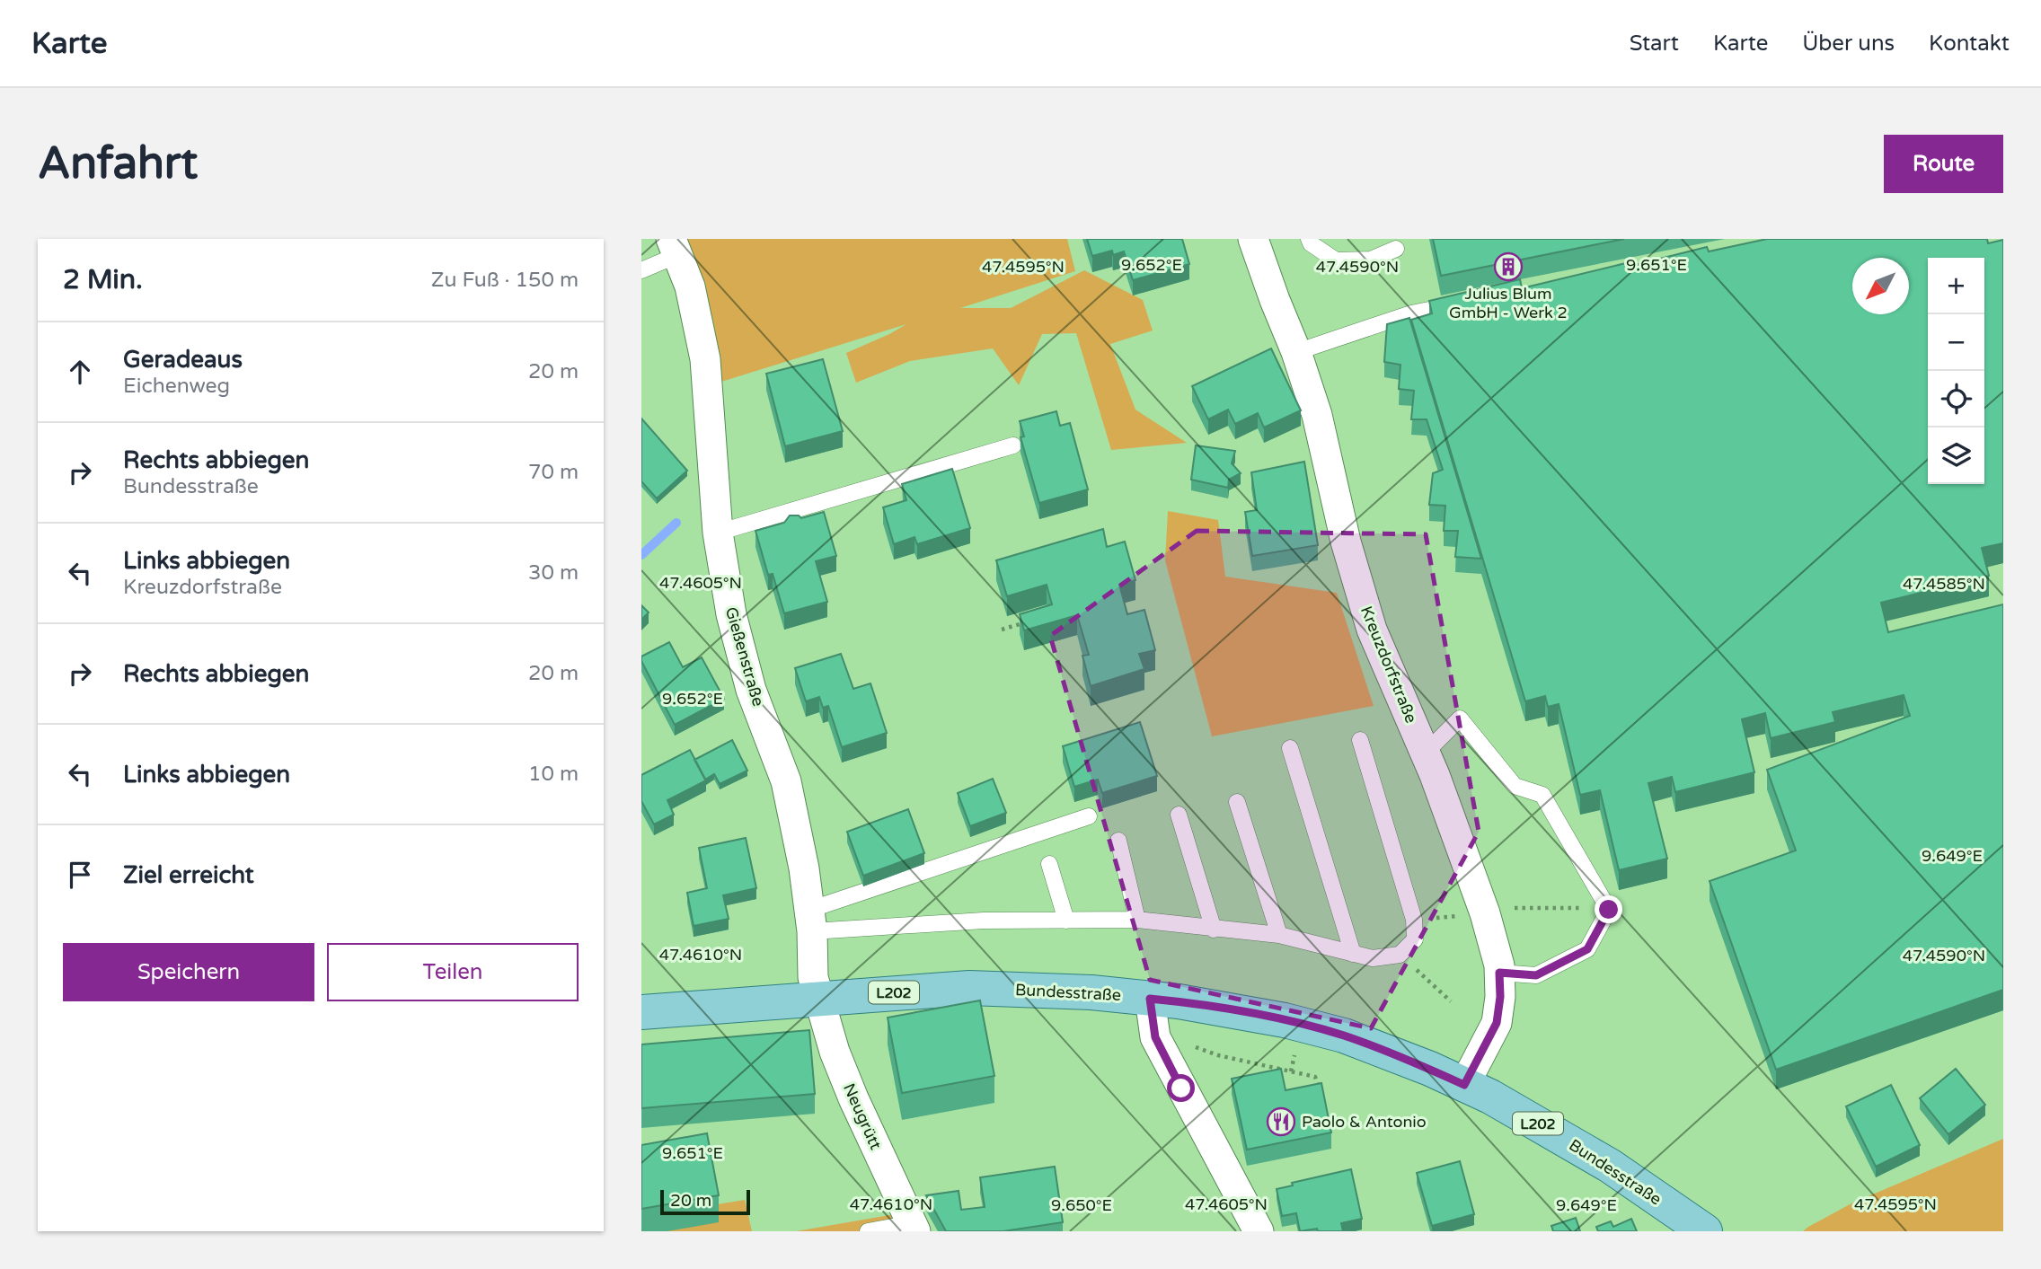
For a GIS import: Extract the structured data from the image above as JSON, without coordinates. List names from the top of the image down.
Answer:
{
  "streets": {
    "main road": ["L202", "Bundesstraße"],
    "street": ["Gießenstraße", "Kreuzdorfstraße", "Neugrütt"]
  },
  "crossings": [
    ["Gießenstraße", "Bundesstraße"],
    ["Gießenstraße", "Neugrütt"],
    ["Kreuzdorfstraße", "Bundesstraße"],
    ["Bundesstraße", "Neugrütt"]
  ],
  "places": {
    "building": ["Julius Blum GmbH - Werk 2"],
    "restaurant": ["Paolo & Antonio"]
  },
  "scale_bar": "20 m",
  "north": "bottom left",
  "page": {
    "header": "Karte",
    "nav": [
      "Start",
      "Karte",
      "Über uns",
      "Kontakt"
    ],
    "buttons": [
      "Route",
      ["Speichern", "Teilen"]
    ],
    "title": "Anfahrt",
    "heading": ["2 Min.", "Zu Fuß · 150 m"],
    "map_buttons": ["+", "−"],
    "list": [
      ["Geradeaus", "Eichenweg", "20 m"],
      ["Rechts abbiegen", "Bundesstraße", "70 m"],
      ["Links abbiegen", "Kreuzdorfstraße", "30 m"],
      ["Rechts abbiegen", "20 m"],
      ["Links abbiegen", "10 m"],
      "Ziel erreicht"
    ],
    "scale": "20 m"
  },
  "coordinates": [
    "9.652°E",
    "9.651°E",
    "47.4590°N",
    "47.4595°N",
    "47.4605°N",
    "47.4585°N",
    "9.649°E",
    "47.4610°N",
    "9.650°E"
  ]
}
